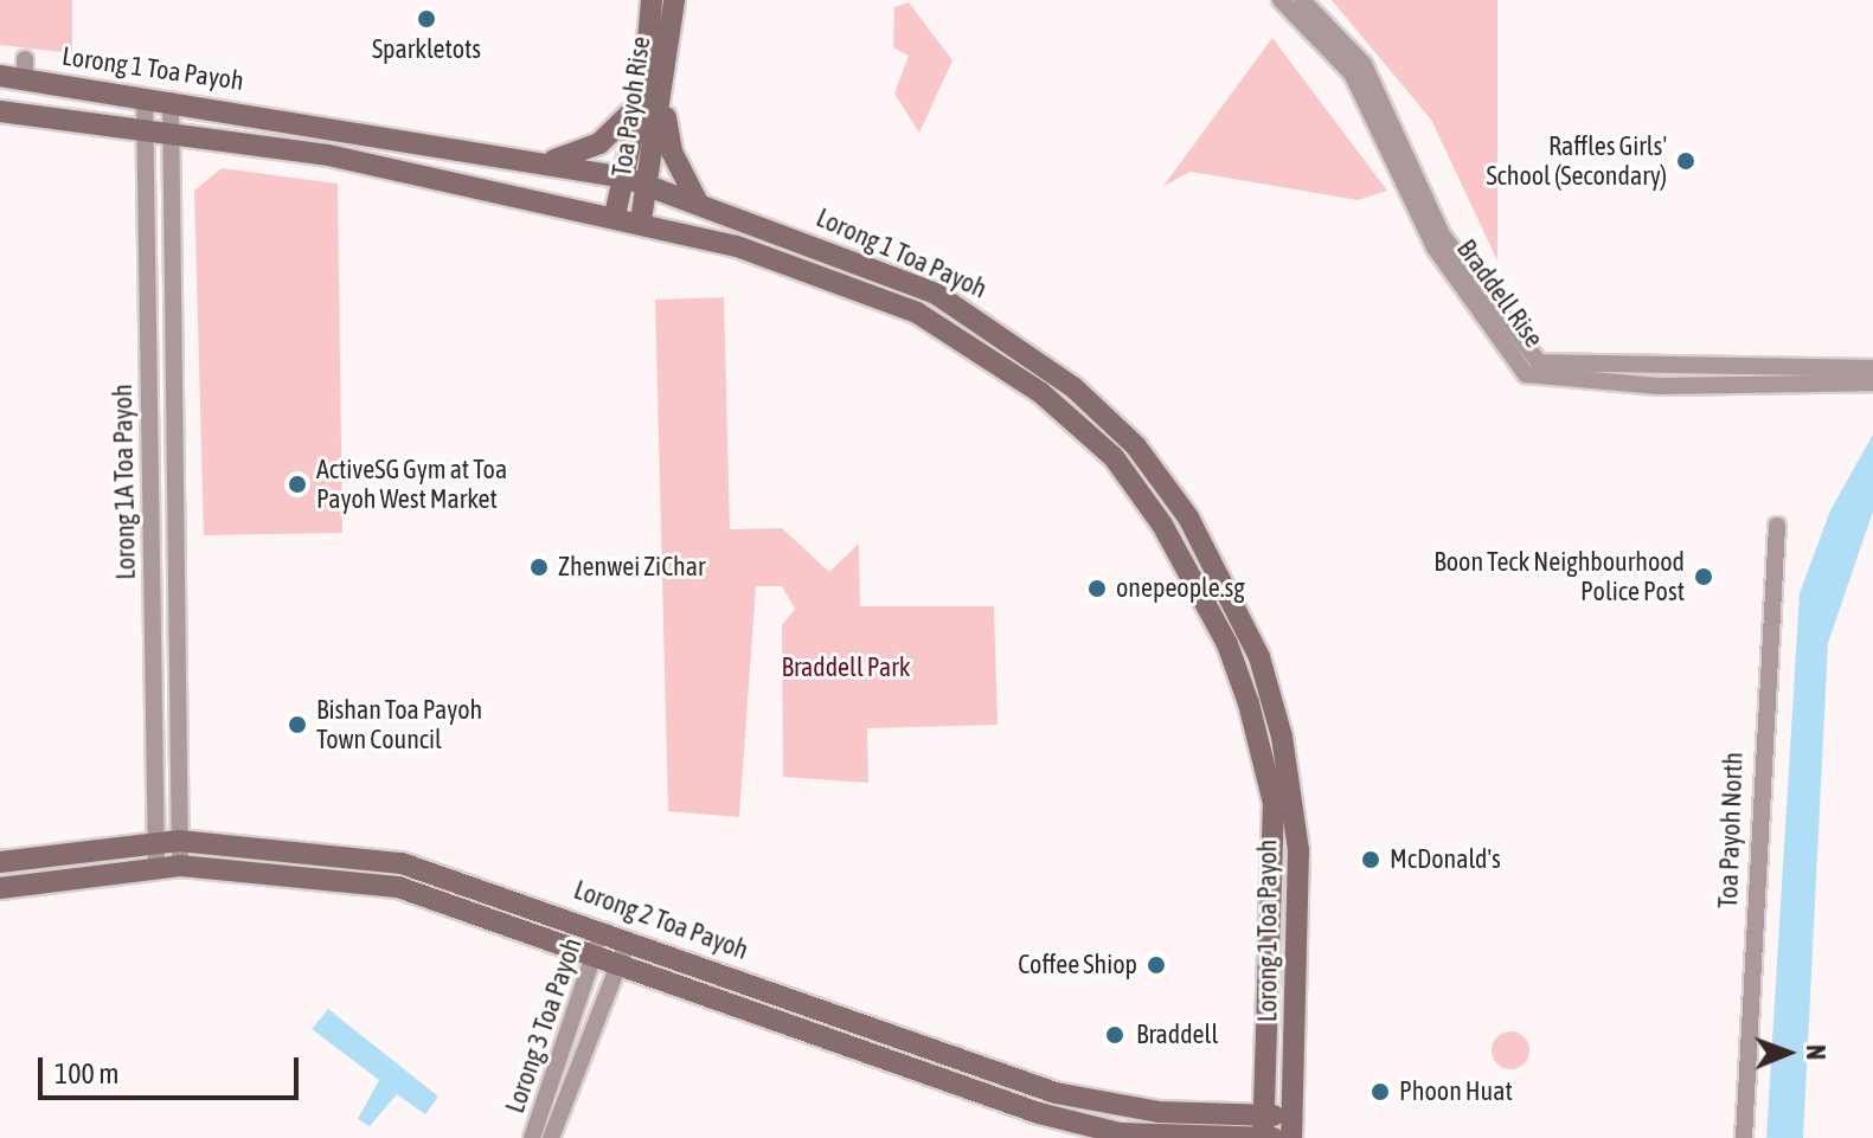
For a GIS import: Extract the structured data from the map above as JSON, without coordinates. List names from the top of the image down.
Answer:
{
  "streets": {
    "main road": ["Lorong 1 Toa Payoh", "Toa Payoh Rise", "Lorong 2 Toa Payoh"],
    "street": [
      "Braddell Rise",
      "Lorong 1A Toa Payoh",
      "Toa Payoh North",
      "Lorong 3 Toa Payoh"
    ]
  },
  "crossings": [
    ["Lorong 1 Toa Payoh", "Toa Payoh Rise"],
    ["Lorong 1 Toa Payoh", "Lorong 1A Toa Payoh"],
    ["Lorong 1 Toa Payoh", "Lorong 2 Toa Payoh"],
    ["Lorong 1A Toa Payoh", "Lorong 2 Toa Payoh"],
    ["Lorong 2 Toa Payoh", "Lorong 3 Toa Payoh"]
  ],
  "parks": ["Braddell Park"],
  "places": [
    "Sparkletots",
    "Raffles Girls' School (Secondary)",
    "ActiveSG Gym at Toa Payoh West Market",
    "Zhenwei ZiChar",
    "Boon Teck Neighbourhood Police Post",
    "onepeople.sg",
    "Bishan Toa Payoh Town Council",
    "McDonald's",
    "Coffee Shiop",
    "Braddell",
    "Phoon Huat"
  ],
  "scale_bar": "100 m",
  "north": "right"
}
